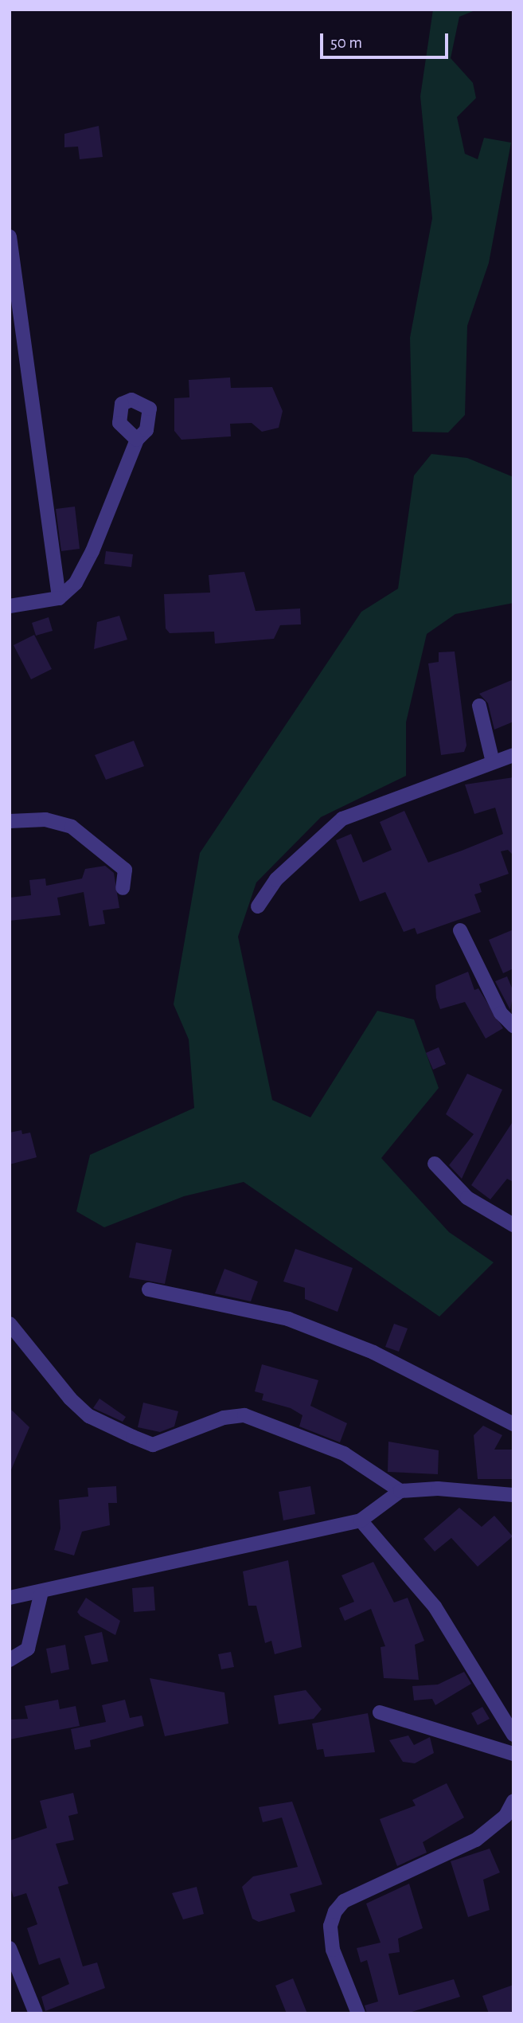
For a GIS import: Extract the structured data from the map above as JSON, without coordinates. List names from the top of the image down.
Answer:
{
  "scale_bar": "50 m"
}
